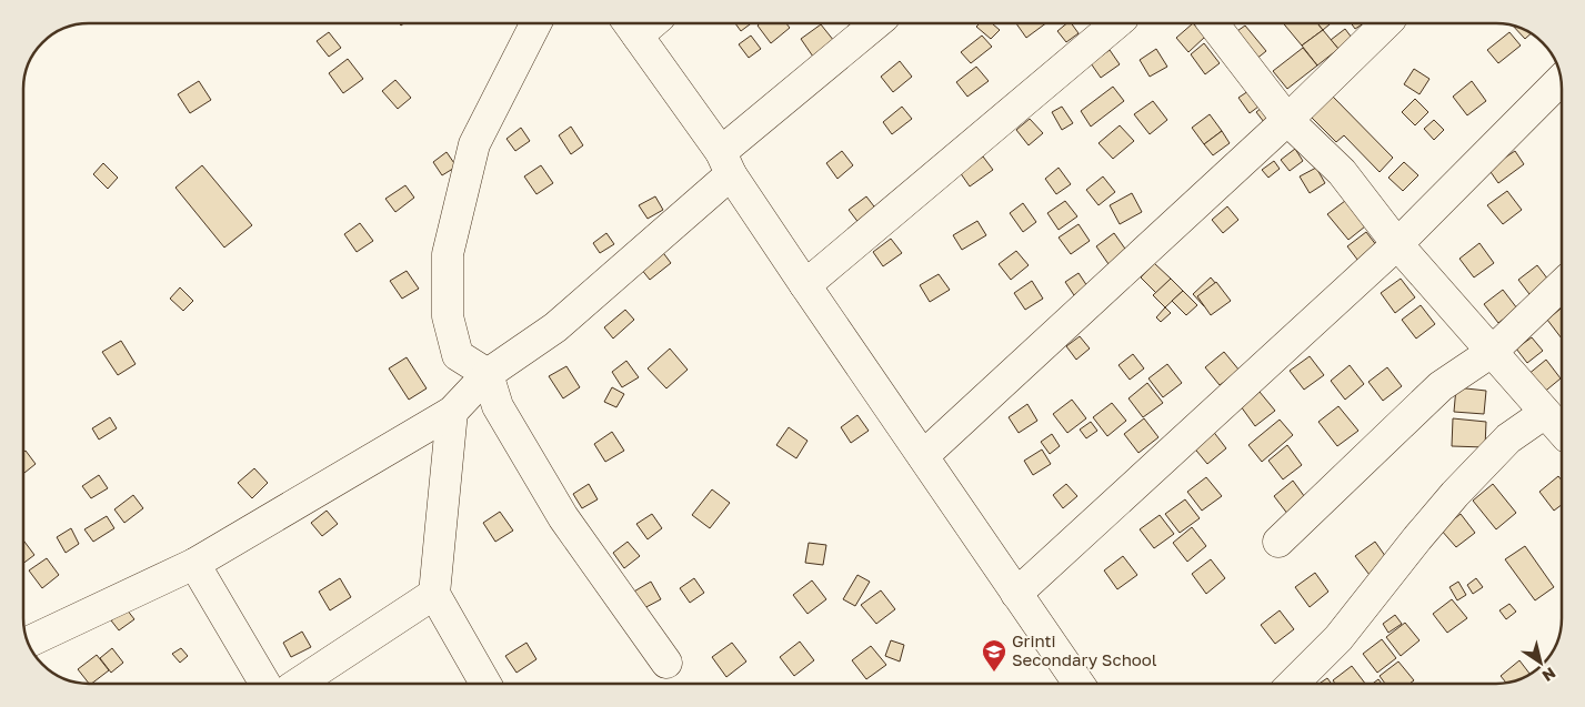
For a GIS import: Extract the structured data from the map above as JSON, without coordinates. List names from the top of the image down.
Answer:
{
  "places": {
    "school or university": ["Grinti Secondary School"]
  },
  "north": "bottom right"
}
